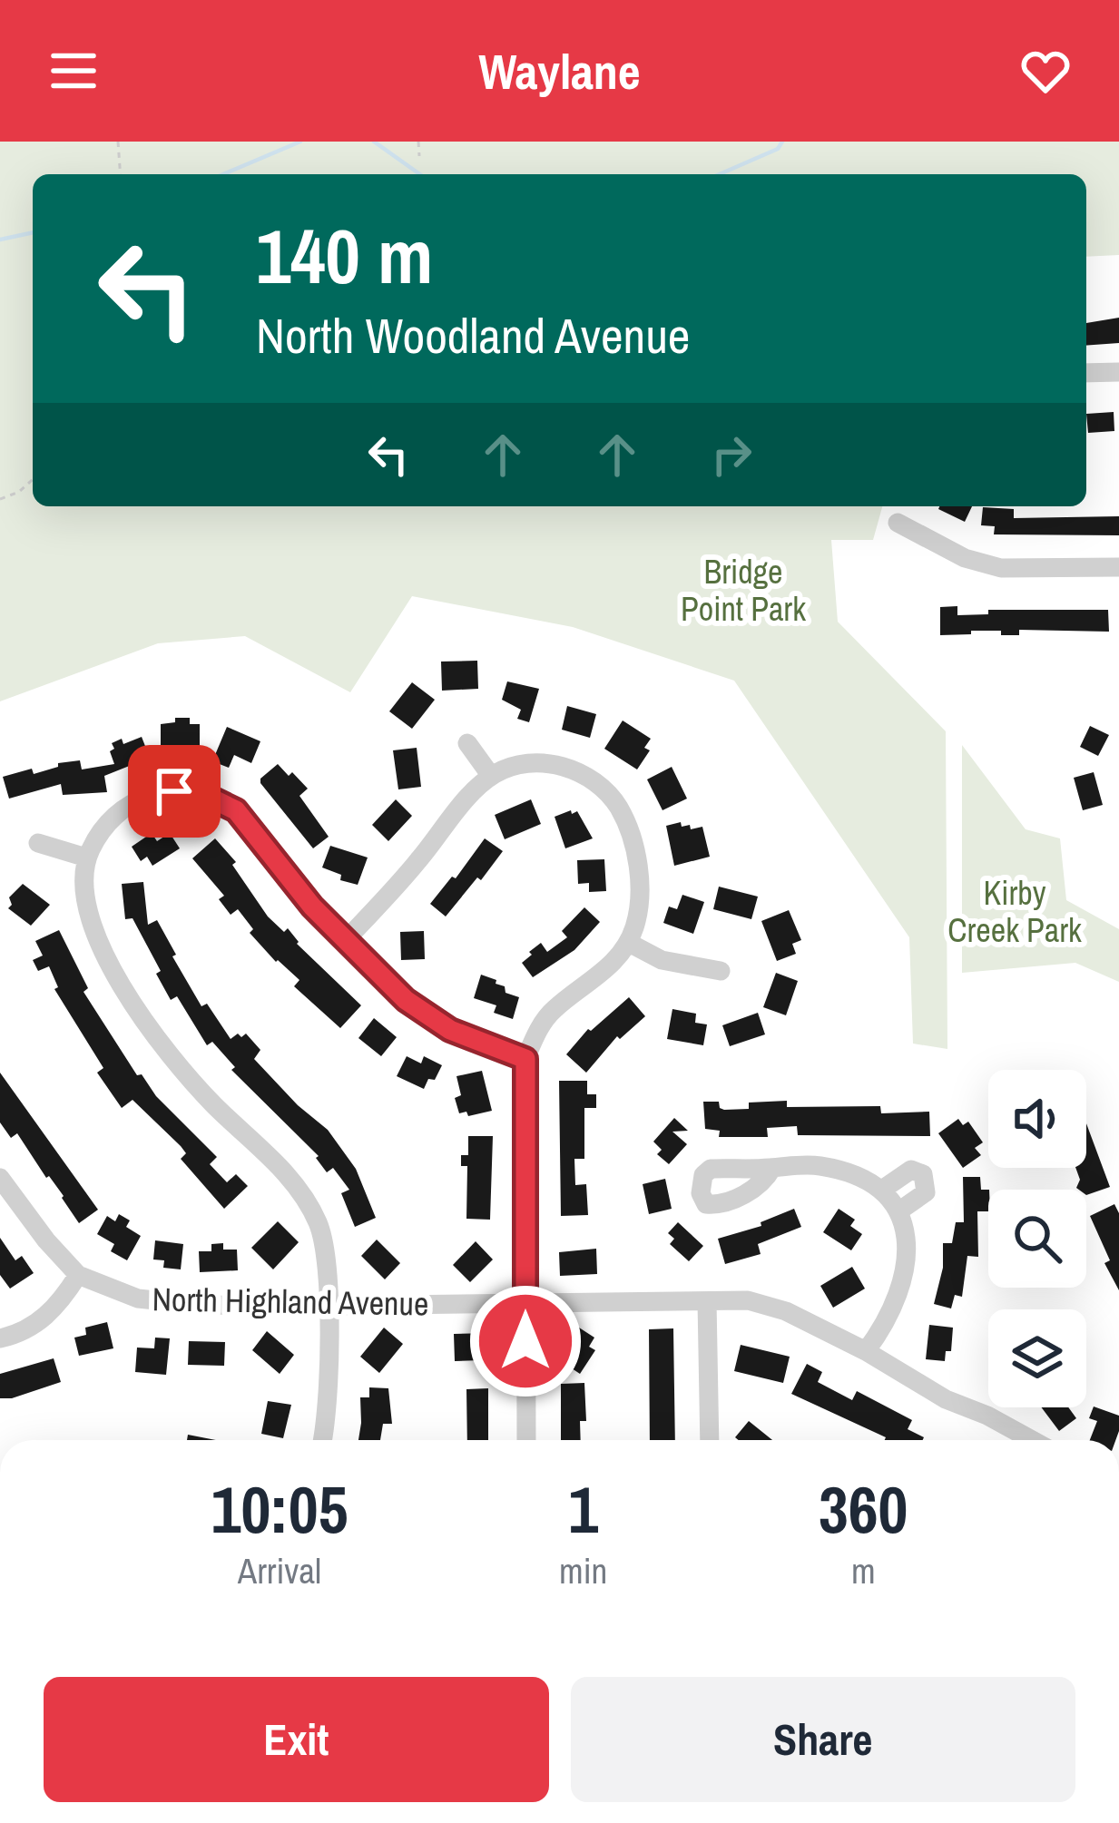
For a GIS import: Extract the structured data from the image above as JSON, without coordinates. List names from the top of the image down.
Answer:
{
  "streets": {
    "street": ["North Highland Avenue"]
  },
  "parks": ["Bridge Point Park", "Kirby Creek Park"],
  "page": {
    "header": "Waylane",
    "turn": ["140 m", "North Woodland Avenue"],
    "eta": [
      "10:05",
      "Arrival",
      "1",
      "min",
      "360",
      "m"
    ],
    "buttons": ["Exit", "Share"]
  }
}
